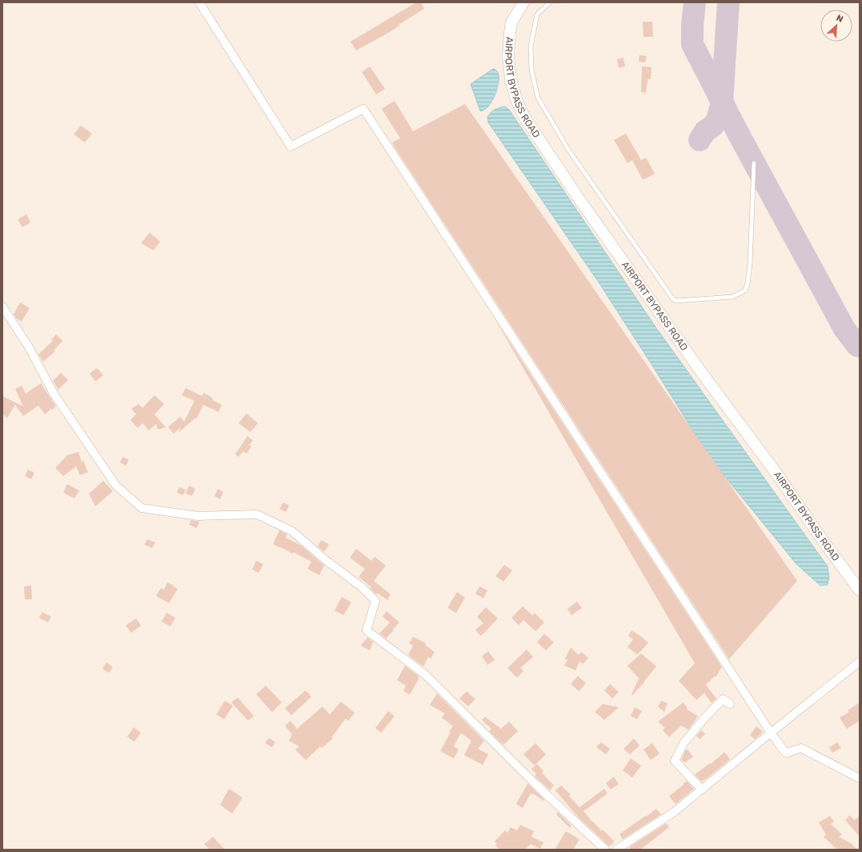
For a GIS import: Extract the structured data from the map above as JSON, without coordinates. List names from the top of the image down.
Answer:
{
  "streets": {
    "street": ["AIRPORT BYPASS ROAD"]
  },
  "north": "top right"
}
